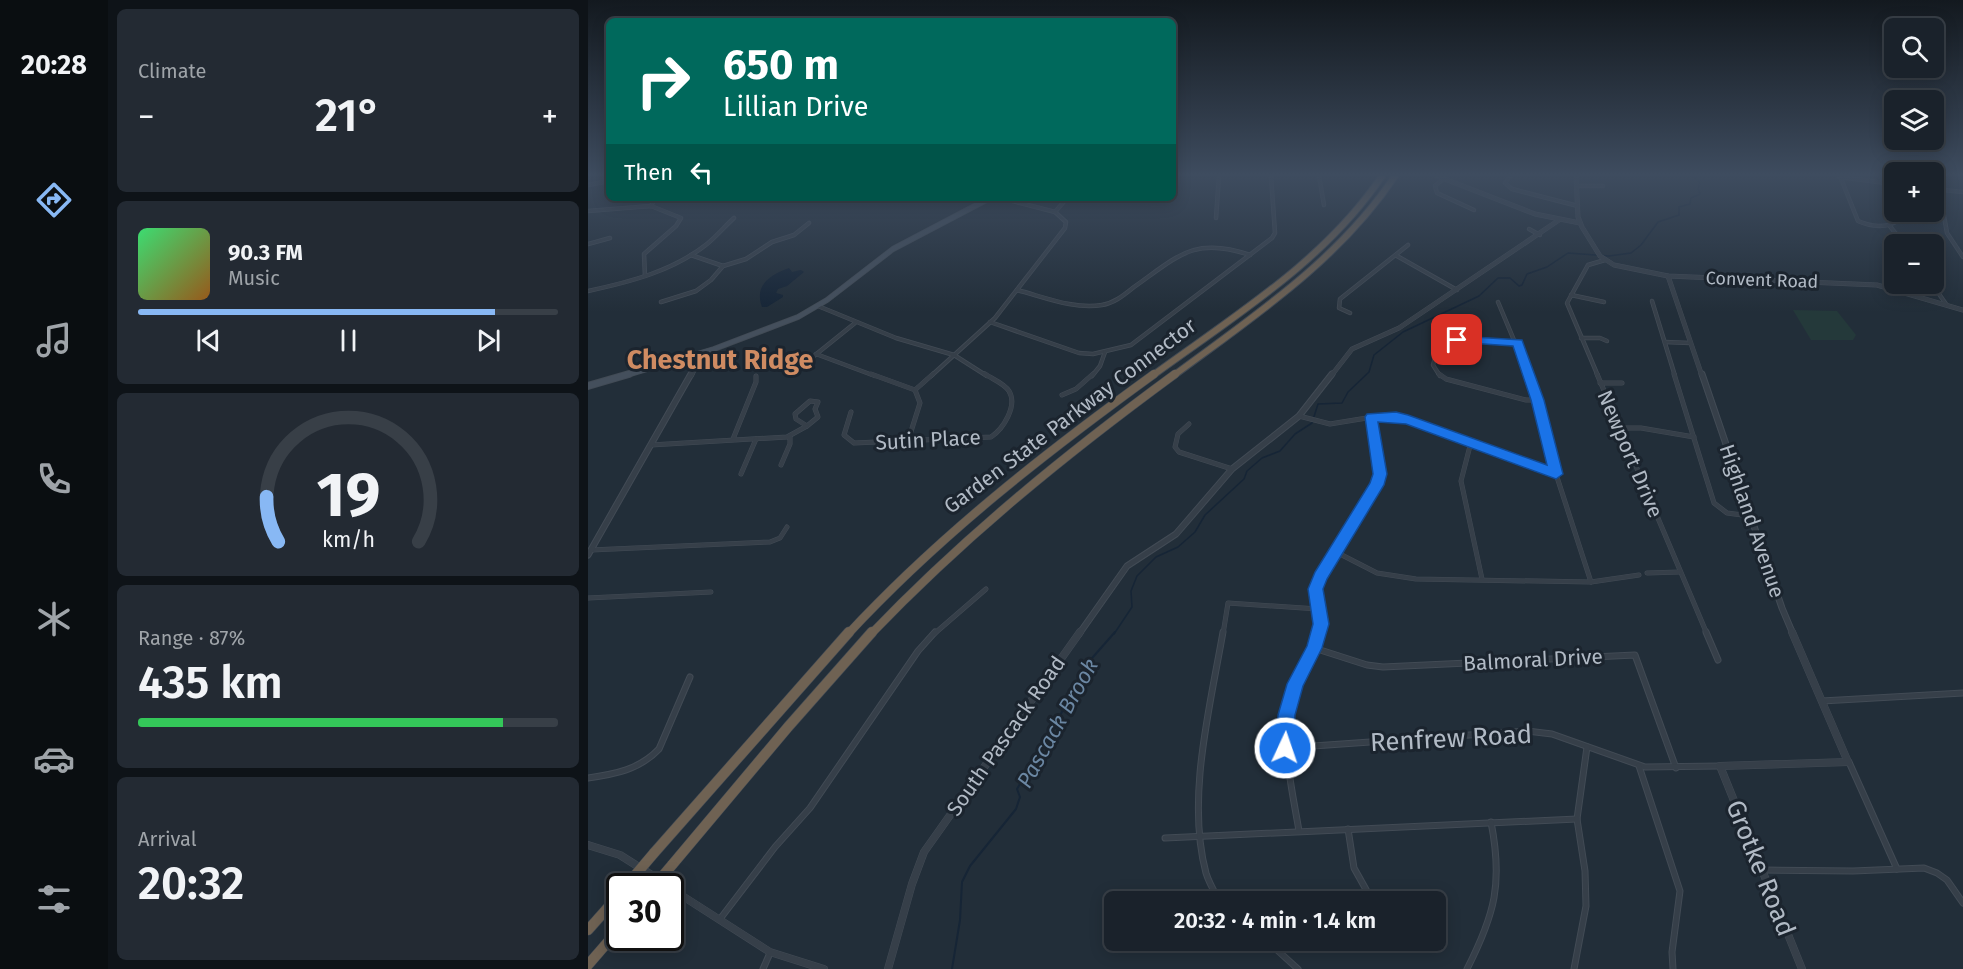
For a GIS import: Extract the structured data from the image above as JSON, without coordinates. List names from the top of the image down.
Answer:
{
  "streets": {
    "highway": ["Garden State Parkway Connector"],
    "street": [
      "Convent Road",
      "Sutin Place",
      "Newport Drive",
      "Highland Avenue",
      "Balmoral Drive",
      "South Pascack Road",
      "Renfrew Road",
      "Grotke Road"
    ]
  },
  "crossings": [
    ["Convent Road", "Highland Avenue"],
    ["Balmoral Drive", "Renfrew Road"],
    ["Renfrew Road", "Grotke Road"]
  ],
  "districts": ["Chestnut Ridge"],
  "water": ["Pascack Brook"],
  "page": {
    "tabs": "20:28",
    "tile": [
      "Climate",
      ["Range · 87%", "435 km"],
      ["Arrival", "20:32"]
    ],
    "map_buttons": ["+", "−"],
    "turn": ["650 m", "Lillian Drive"],
    "heat": ["−", "21°", "+"],
    "then": "Then",
    "song": ["90.3 FM", "Music"],
    "limit": "30",
    "trip": "20:32 · 4 min · 1.4 km",
    "gauge": ["19", "km/h"]
  }
}
